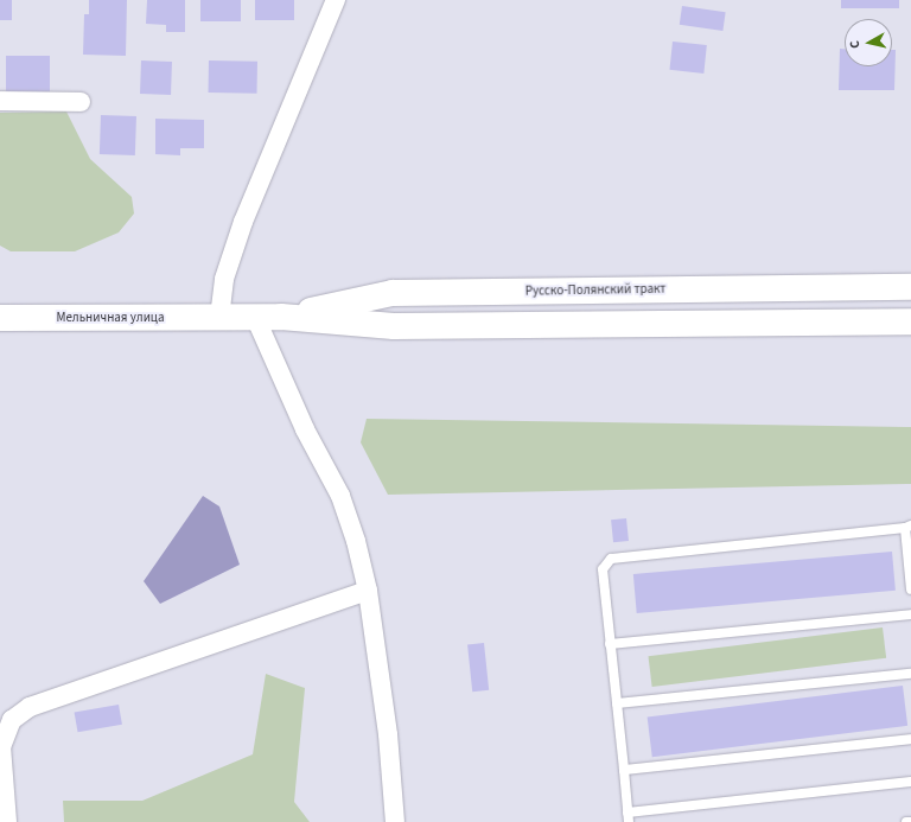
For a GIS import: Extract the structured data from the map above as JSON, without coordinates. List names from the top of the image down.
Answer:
{
  "streets": {
    "main road": ["Русско-Полянский тракт", "Мельничная улица"]
  },
  "crossings": [
    ["Русско-Полянский тракт", "Мельничная улица"]
  ],
  "north": "left"
}
